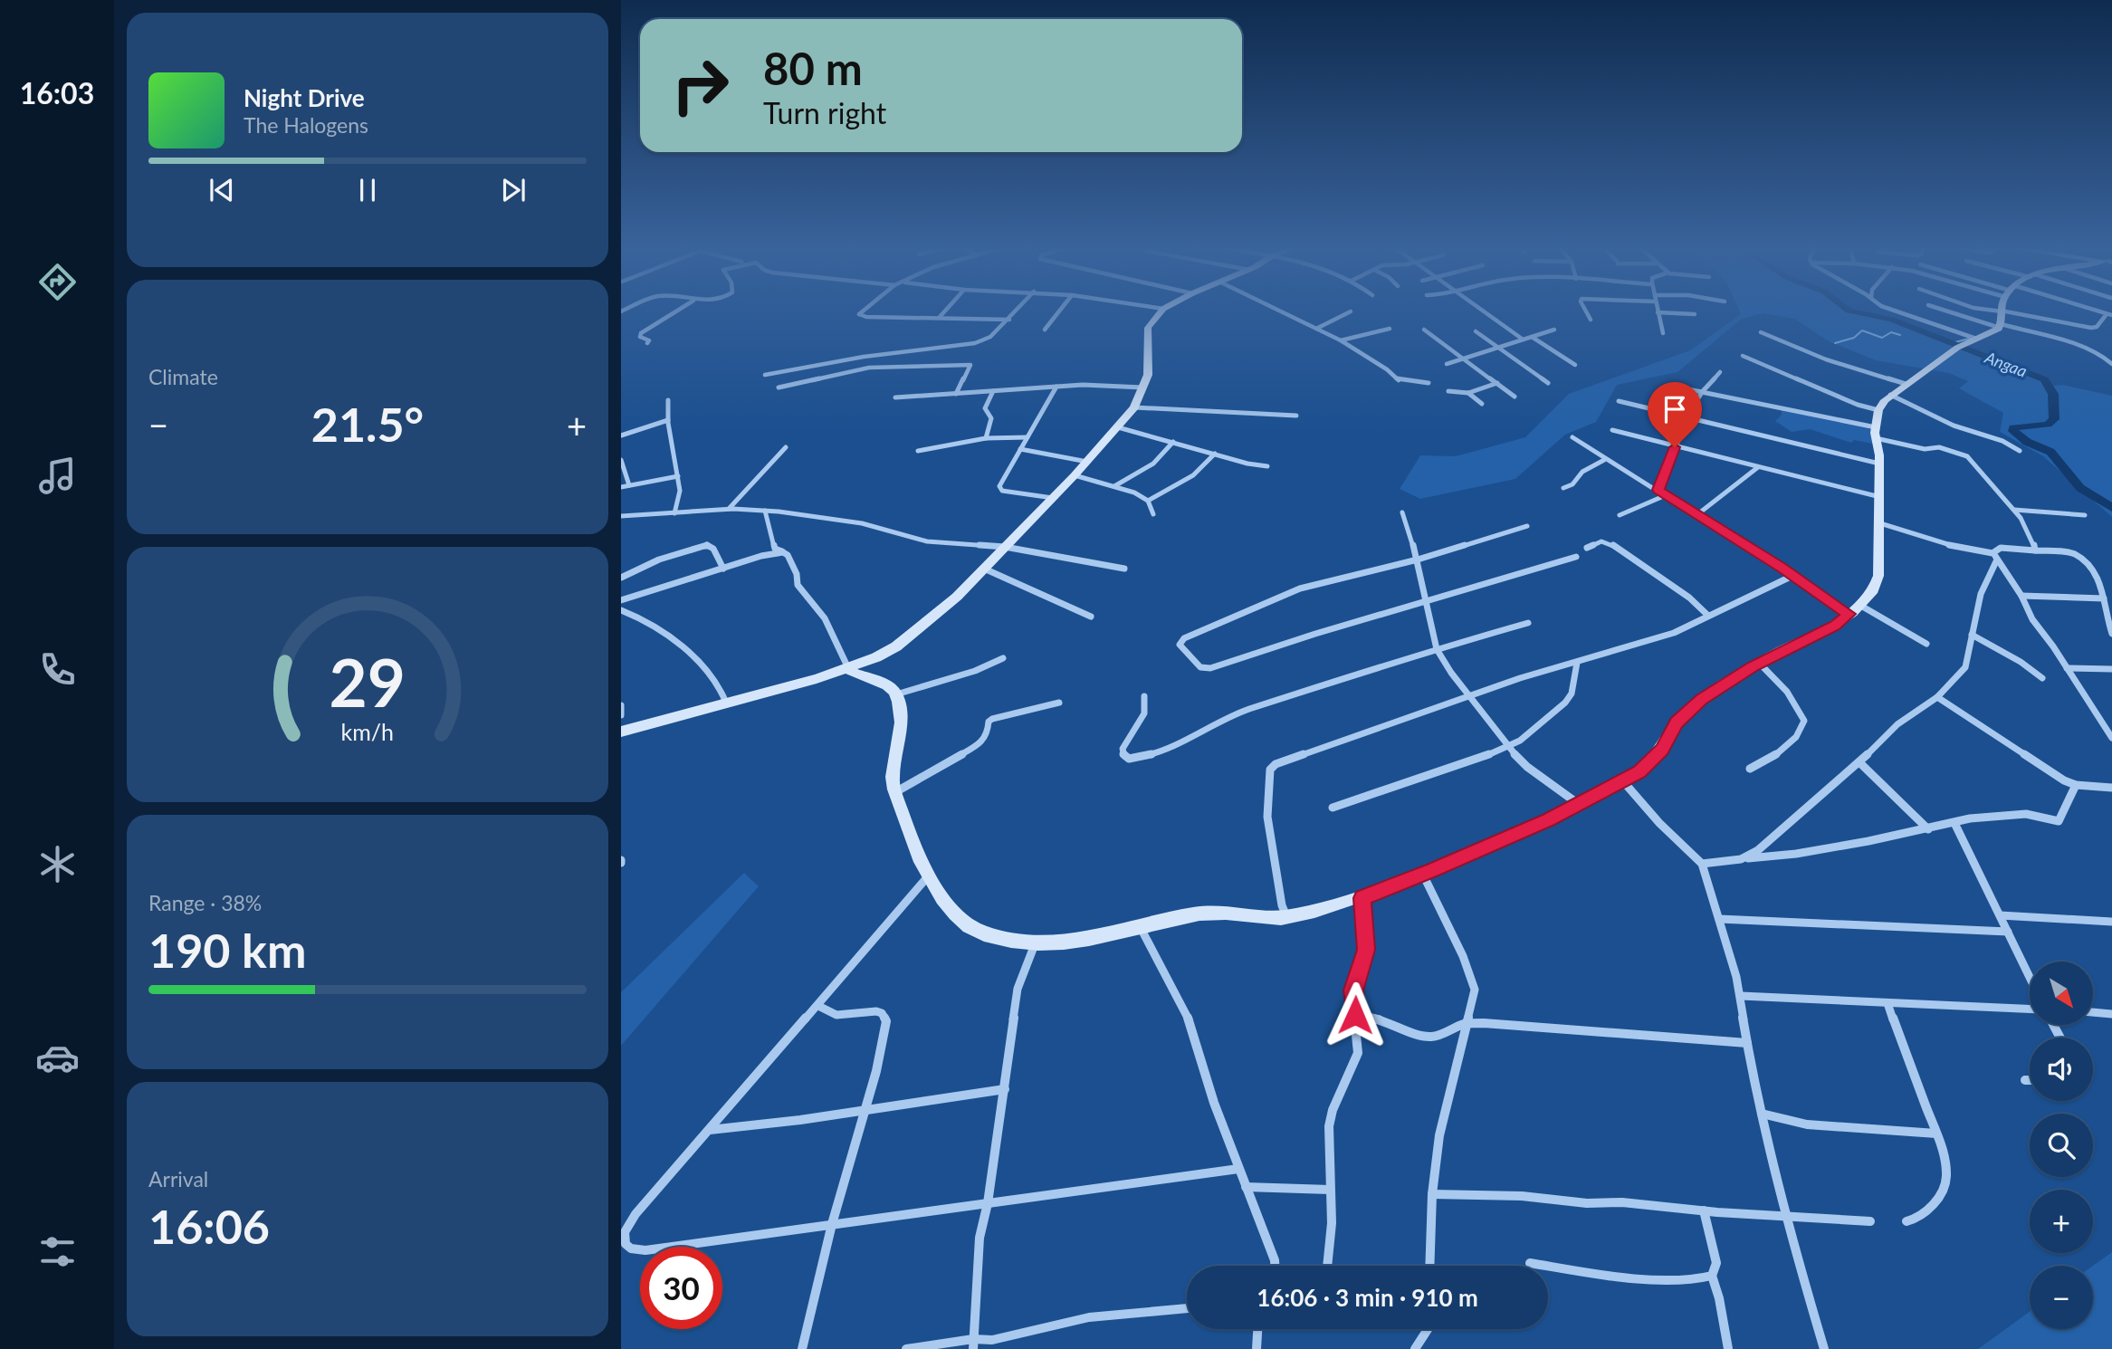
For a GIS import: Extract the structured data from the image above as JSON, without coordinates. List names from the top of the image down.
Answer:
{
  "water": ["Angaa"],
  "north": "bottom right",
  "page": {
    "tabs": "16:03",
    "turn": ["80 m", "Turn right"],
    "song": ["Night Drive", "The Halogens"],
    "tile": [
      "Climate",
      ["Range · 38%", "190 km"],
      ["Arrival", "16:06"]
    ],
    "heat": ["−", "21.5°", "+"],
    "map_buttons": ["+", "−"],
    "limit": "30",
    "trip": "16:06 · 3 min · 910 m",
    "gauge": ["29", "km/h"]
  }
}
